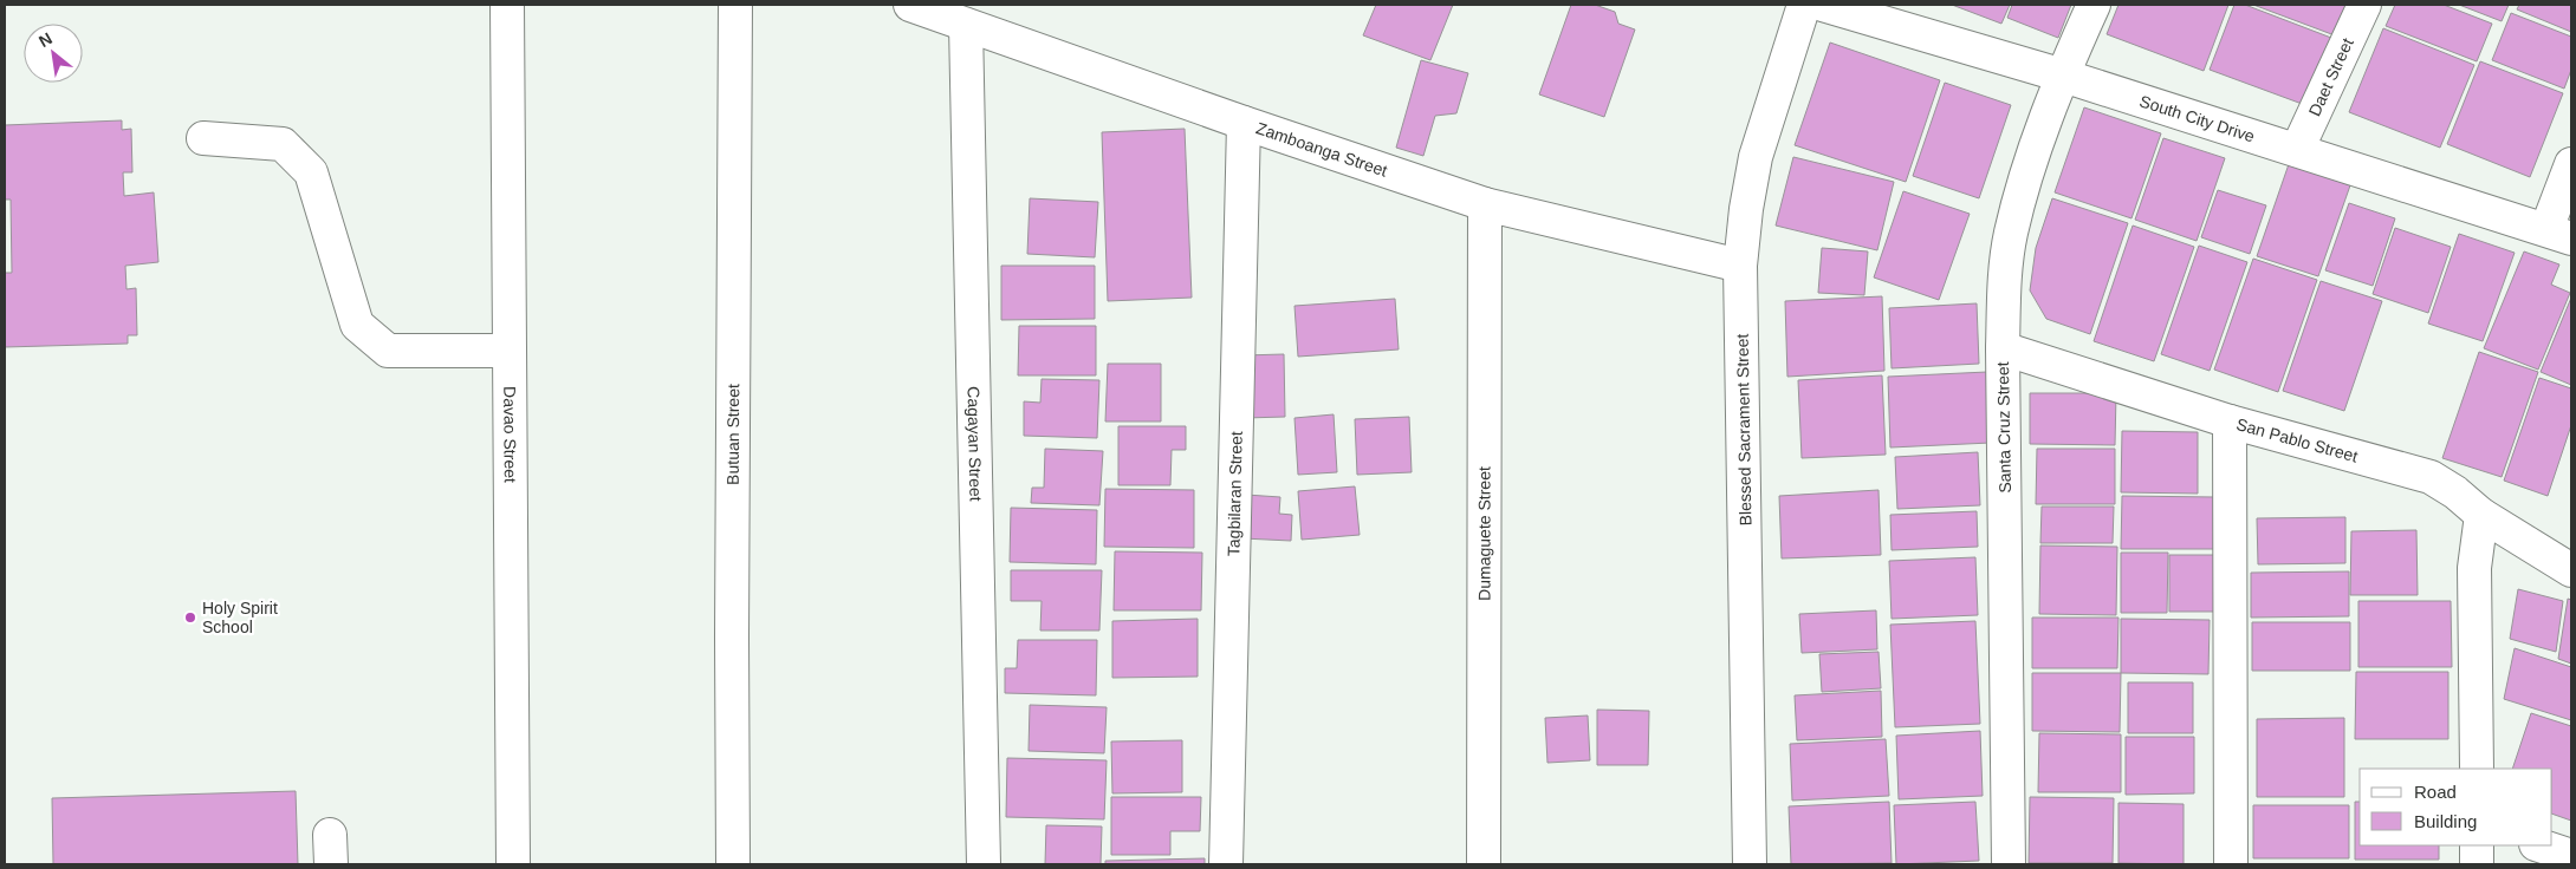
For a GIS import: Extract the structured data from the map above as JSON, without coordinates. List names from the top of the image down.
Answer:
{
  "streets": {
    "street": [
      "Daet Street",
      "South City Drive",
      "Zamboanga Street",
      "Santa Cruz Street",
      "Blessed Sacrament Street",
      "Davao Street",
      "Butuan Street",
      "San Pablo Street",
      "Cagayan Street",
      "Tagbilaran Street",
      "Dumaguete Street"
    ]
  },
  "crossings": [
    ["Daet Street", "South City Drive"],
    ["South City Drive", "Santa Cruz Street"],
    ["Zamboanga Street", "Blessed Sacrament Street"],
    ["Zamboanga Street", "Cagayan Street"],
    ["Zamboanga Street", "Tagbilaran Street"],
    ["Zamboanga Street", "Dumaguete Street"],
    ["Santa Cruz Street", "San Pablo Street"]
  ],
  "places": ["Holy Spirit School"],
  "legend": ["Road", "Building"],
  "north": "top left"
}
